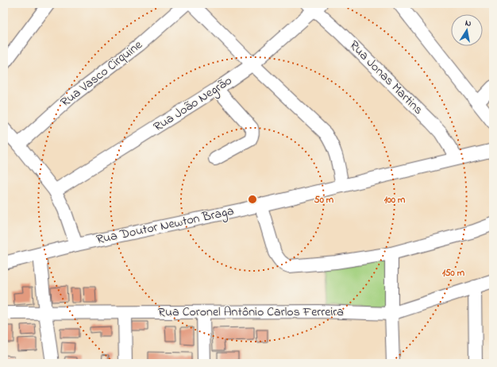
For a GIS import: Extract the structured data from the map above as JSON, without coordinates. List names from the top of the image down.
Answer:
{
  "streets": {
    "street": [
      "Rua Vasco Cirquine",
      "Rua Jonas Martins",
      "Rua João Negrão",
      "Rua Doutor Newton Braga",
      "Rua Coronel Antônio Carlos Ferreira"
    ]
  },
  "crossings": [
    ["Rua Jonas Martins", "Rua João Negrão"],
    ["Rua Jonas Martins", "Rua Doutor Newton Braga"]
  ],
  "north": "top",
  "rings": ["50 m", "100 m", "150 m"]
}
